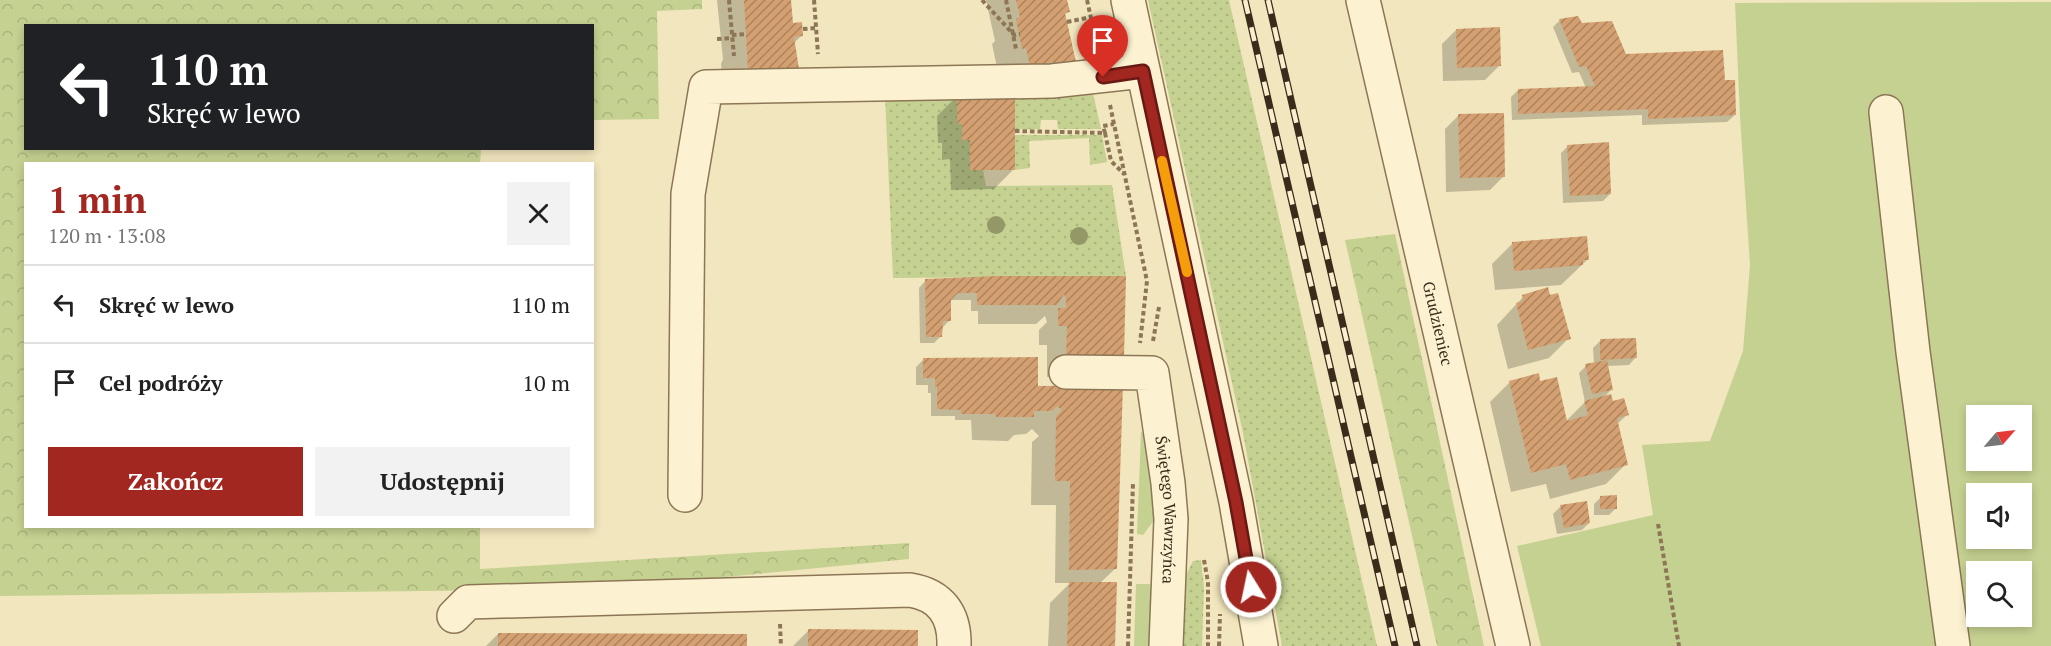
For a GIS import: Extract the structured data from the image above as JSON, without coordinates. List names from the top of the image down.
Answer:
{
  "streets": {
    "street": ["Grudzieniec", "Świętego Wawrzyńca"]
  },
  "north": "top right",
  "page": {
    "turn": ["110 m", "Skręć w lewo"],
    "heading": ["1 min", "120 m · 13:08"],
    "list": [
      {
        "name": "Skręć w lewo",
        "value": "110 m"
      },
      {
        "name": "Cel podróży",
        "value": "10 m"
      }
    ],
    "buttons": ["Zakończ", "Udostępnij"]
  }
}
